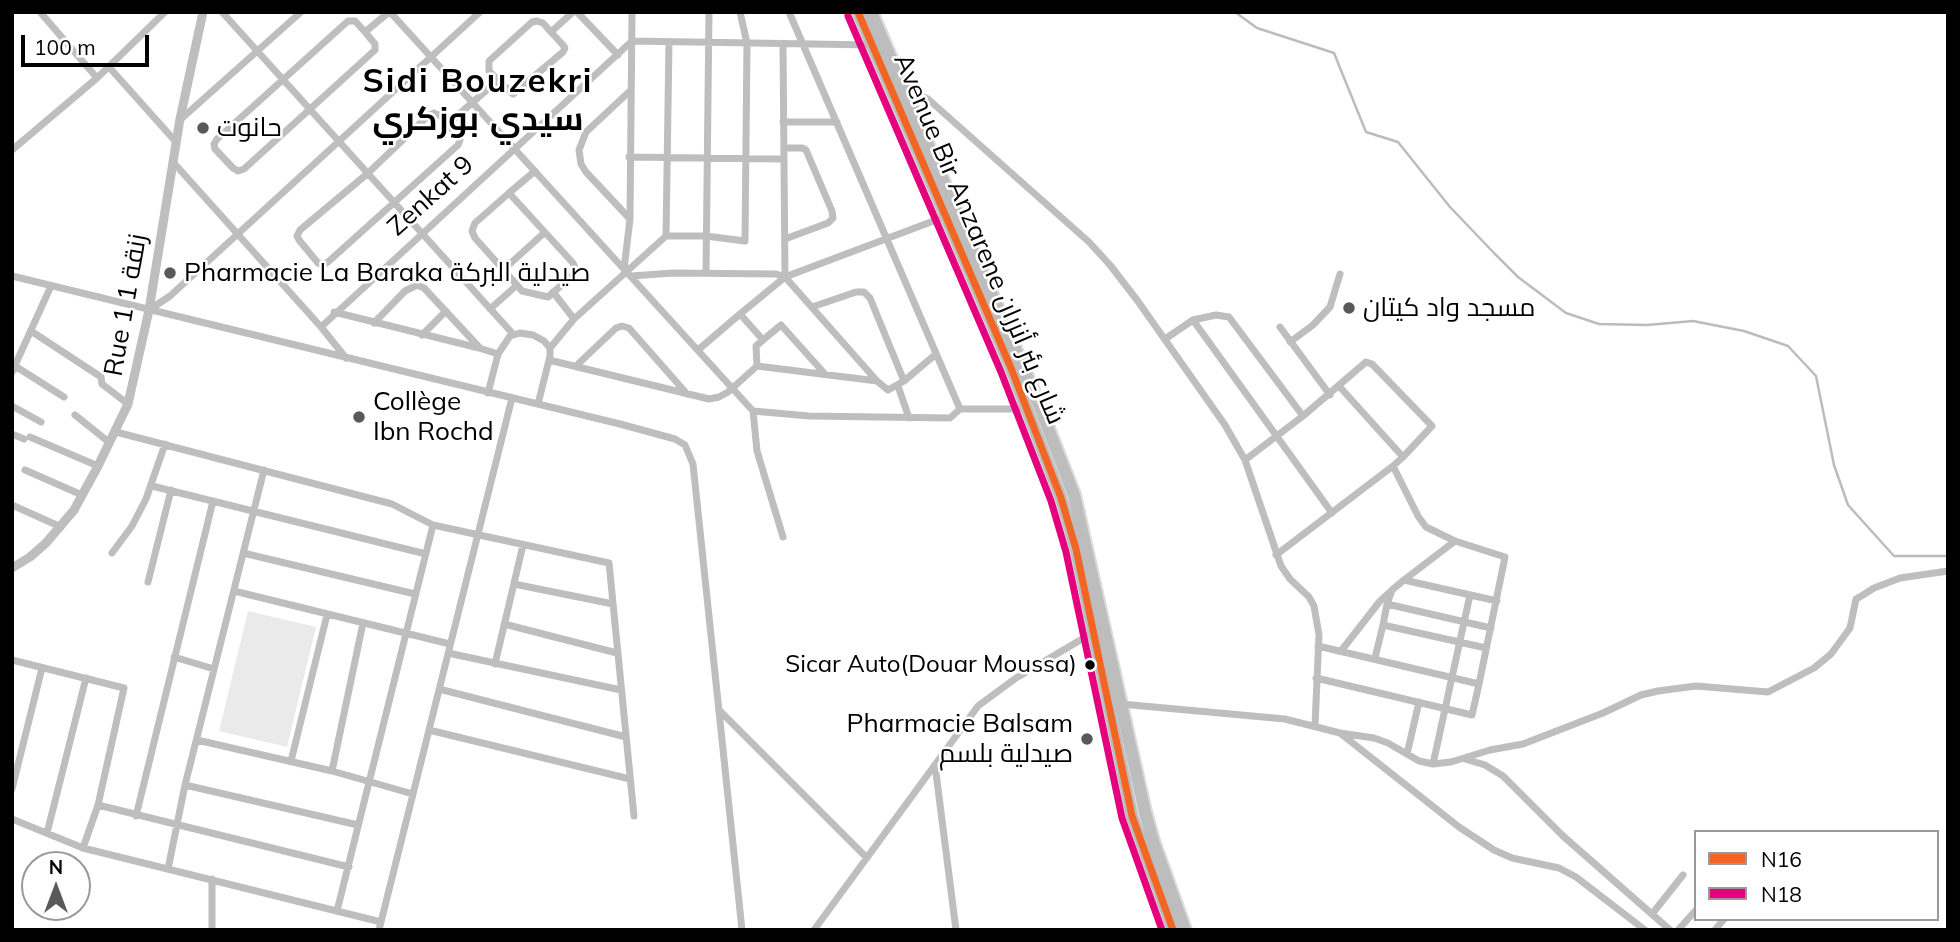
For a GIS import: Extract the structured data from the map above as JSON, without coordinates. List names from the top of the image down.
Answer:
{
  "streets": {
    "main road": ["Avenue Bir Anzarene شارع بئر أنزران"],
    "street": ["Zenkat 9", "Rue 1 زنقة 1"]
  },
  "districts": ["Sidi Bouzekri سيدي بوزكري"],
  "places": [
    "حانوت",
    "Pharmacie La Baraka صيدلية البركة",
    "مسجد واد كيتان",
    "Collège Ibn Rochd",
    "Sicar Auto(Douar Moussa)",
    "Pharmacie Balsam صيدلية بلسم"
  ],
  "lines": ["transit line N16", "transit line N18"],
  "legend": ["N16", "N18"],
  "scale_bar": "100 m",
  "north": "top"
}
